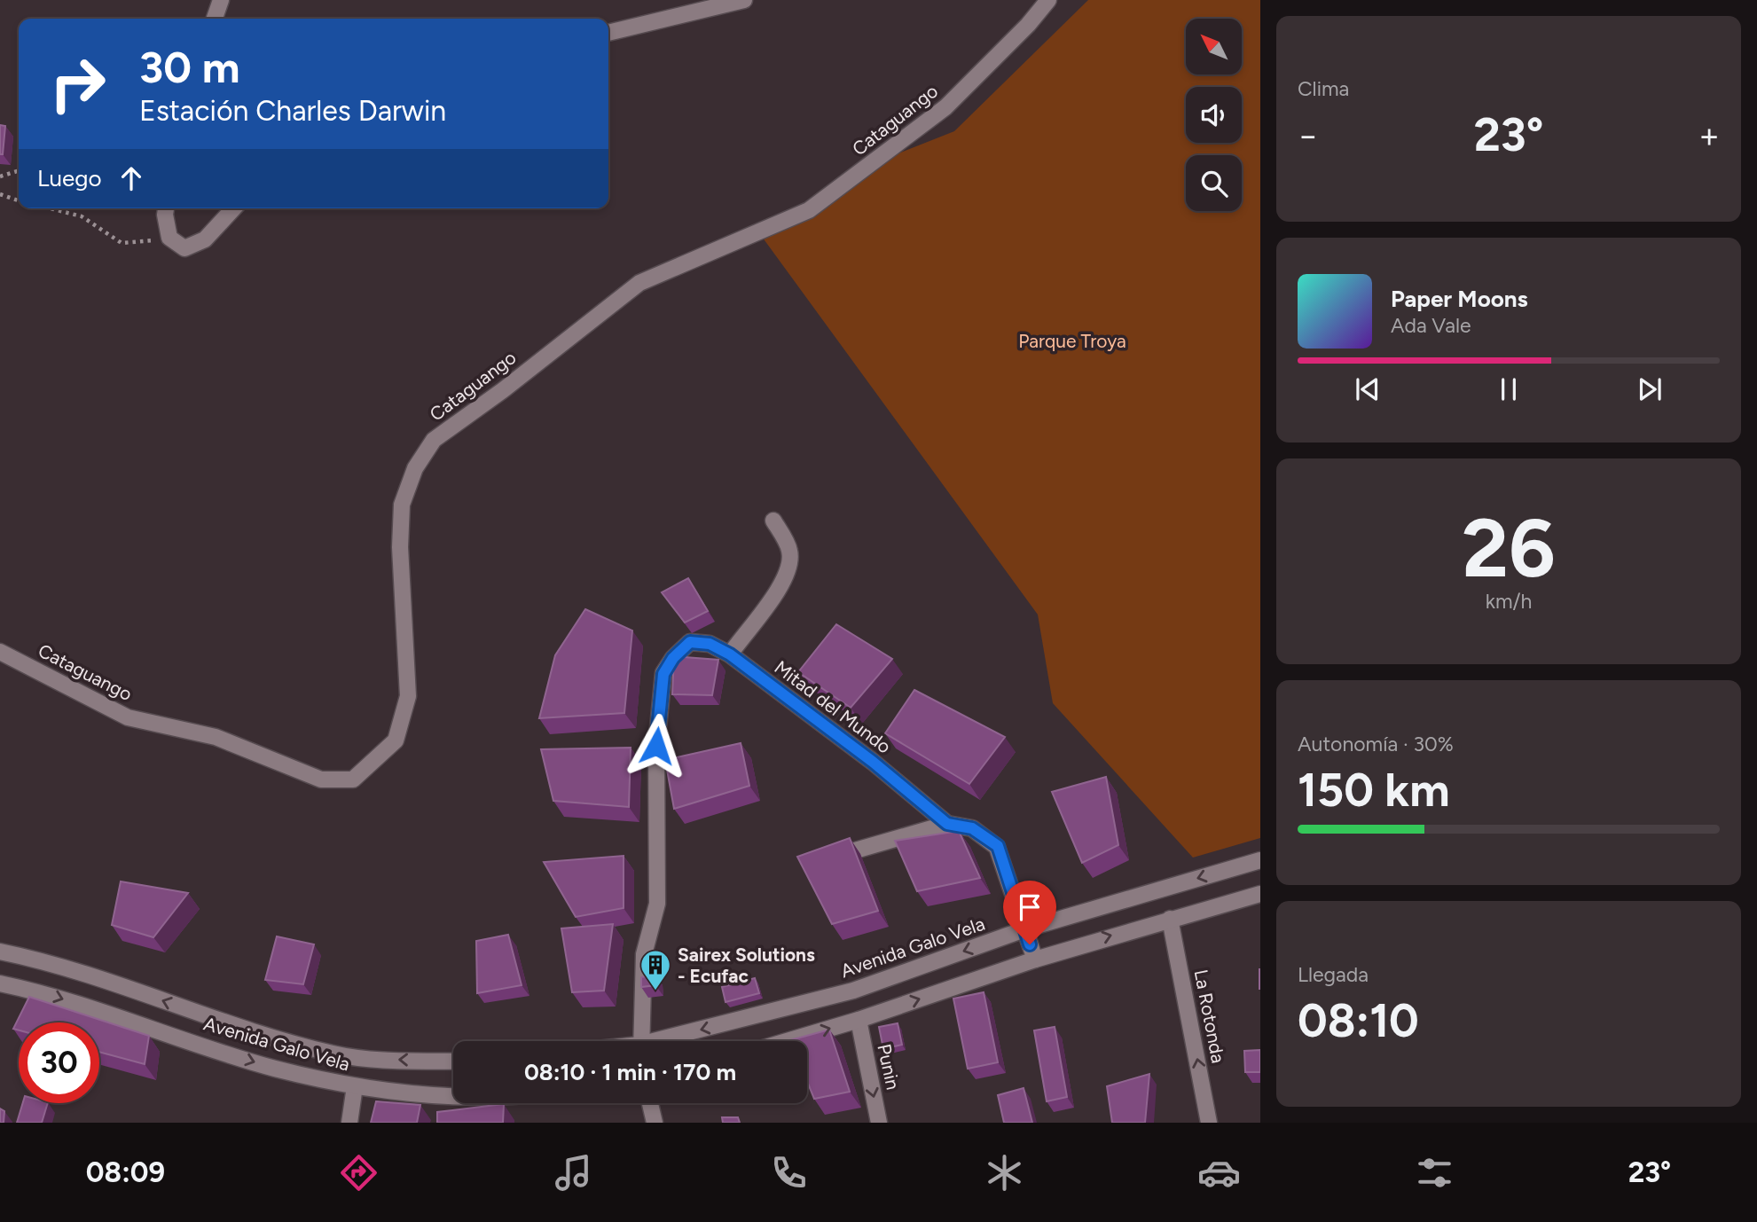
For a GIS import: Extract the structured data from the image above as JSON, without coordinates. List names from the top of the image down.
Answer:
{
  "streets": {
    "street": [
      "Cataguango",
      "Mitad del Mundo",
      "Avenida Galo Vela",
      "La Rotonda",
      "Punin"
    ]
  },
  "crossings": [
    ["Mitad del Mundo", "Avenida Galo Vela"]
  ],
  "one_way": ["La Rotonda", "Punin"],
  "parks": ["Parque Troya"],
  "places": {
    "building": ["Sairex Solutions - Ecufac"]
  },
  "north": "top left",
  "page": {
    "tile": [
      "Clima",
      ["26", "km/h"],
      ["Autonomía · 30%", "150 km"],
      ["Llegada", "08:10"]
    ],
    "turn": ["30 m", "Estación Charles Darwin"],
    "heat": ["−", "23°", "+"],
    "then": "Luego",
    "song": ["Paper Moons", "Ada Vale"],
    "limit": "30",
    "trip": "08:10 · 1 min · 170 m",
    "tabs": ["08:09", "23°"]
  }
}
